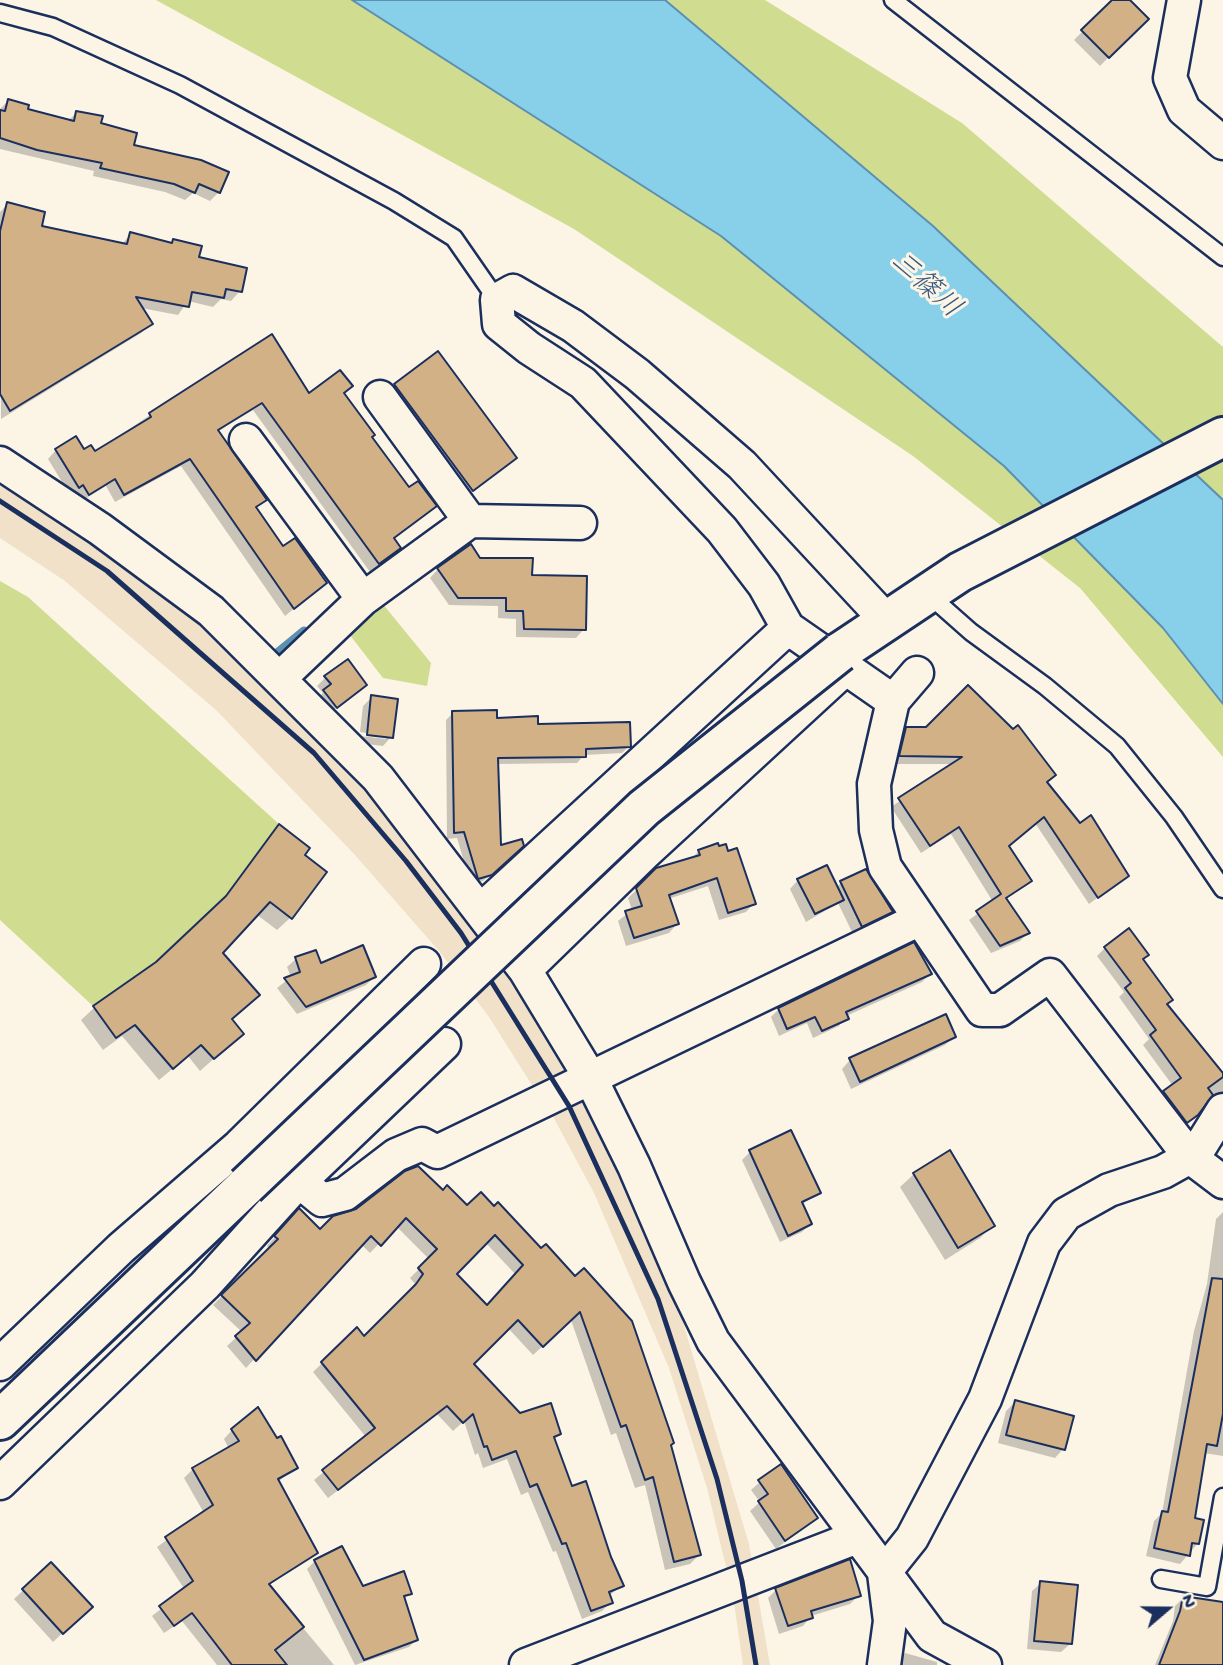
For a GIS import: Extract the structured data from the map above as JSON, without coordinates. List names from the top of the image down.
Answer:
{
  "water": ["三篠川"],
  "north": "right"
}
